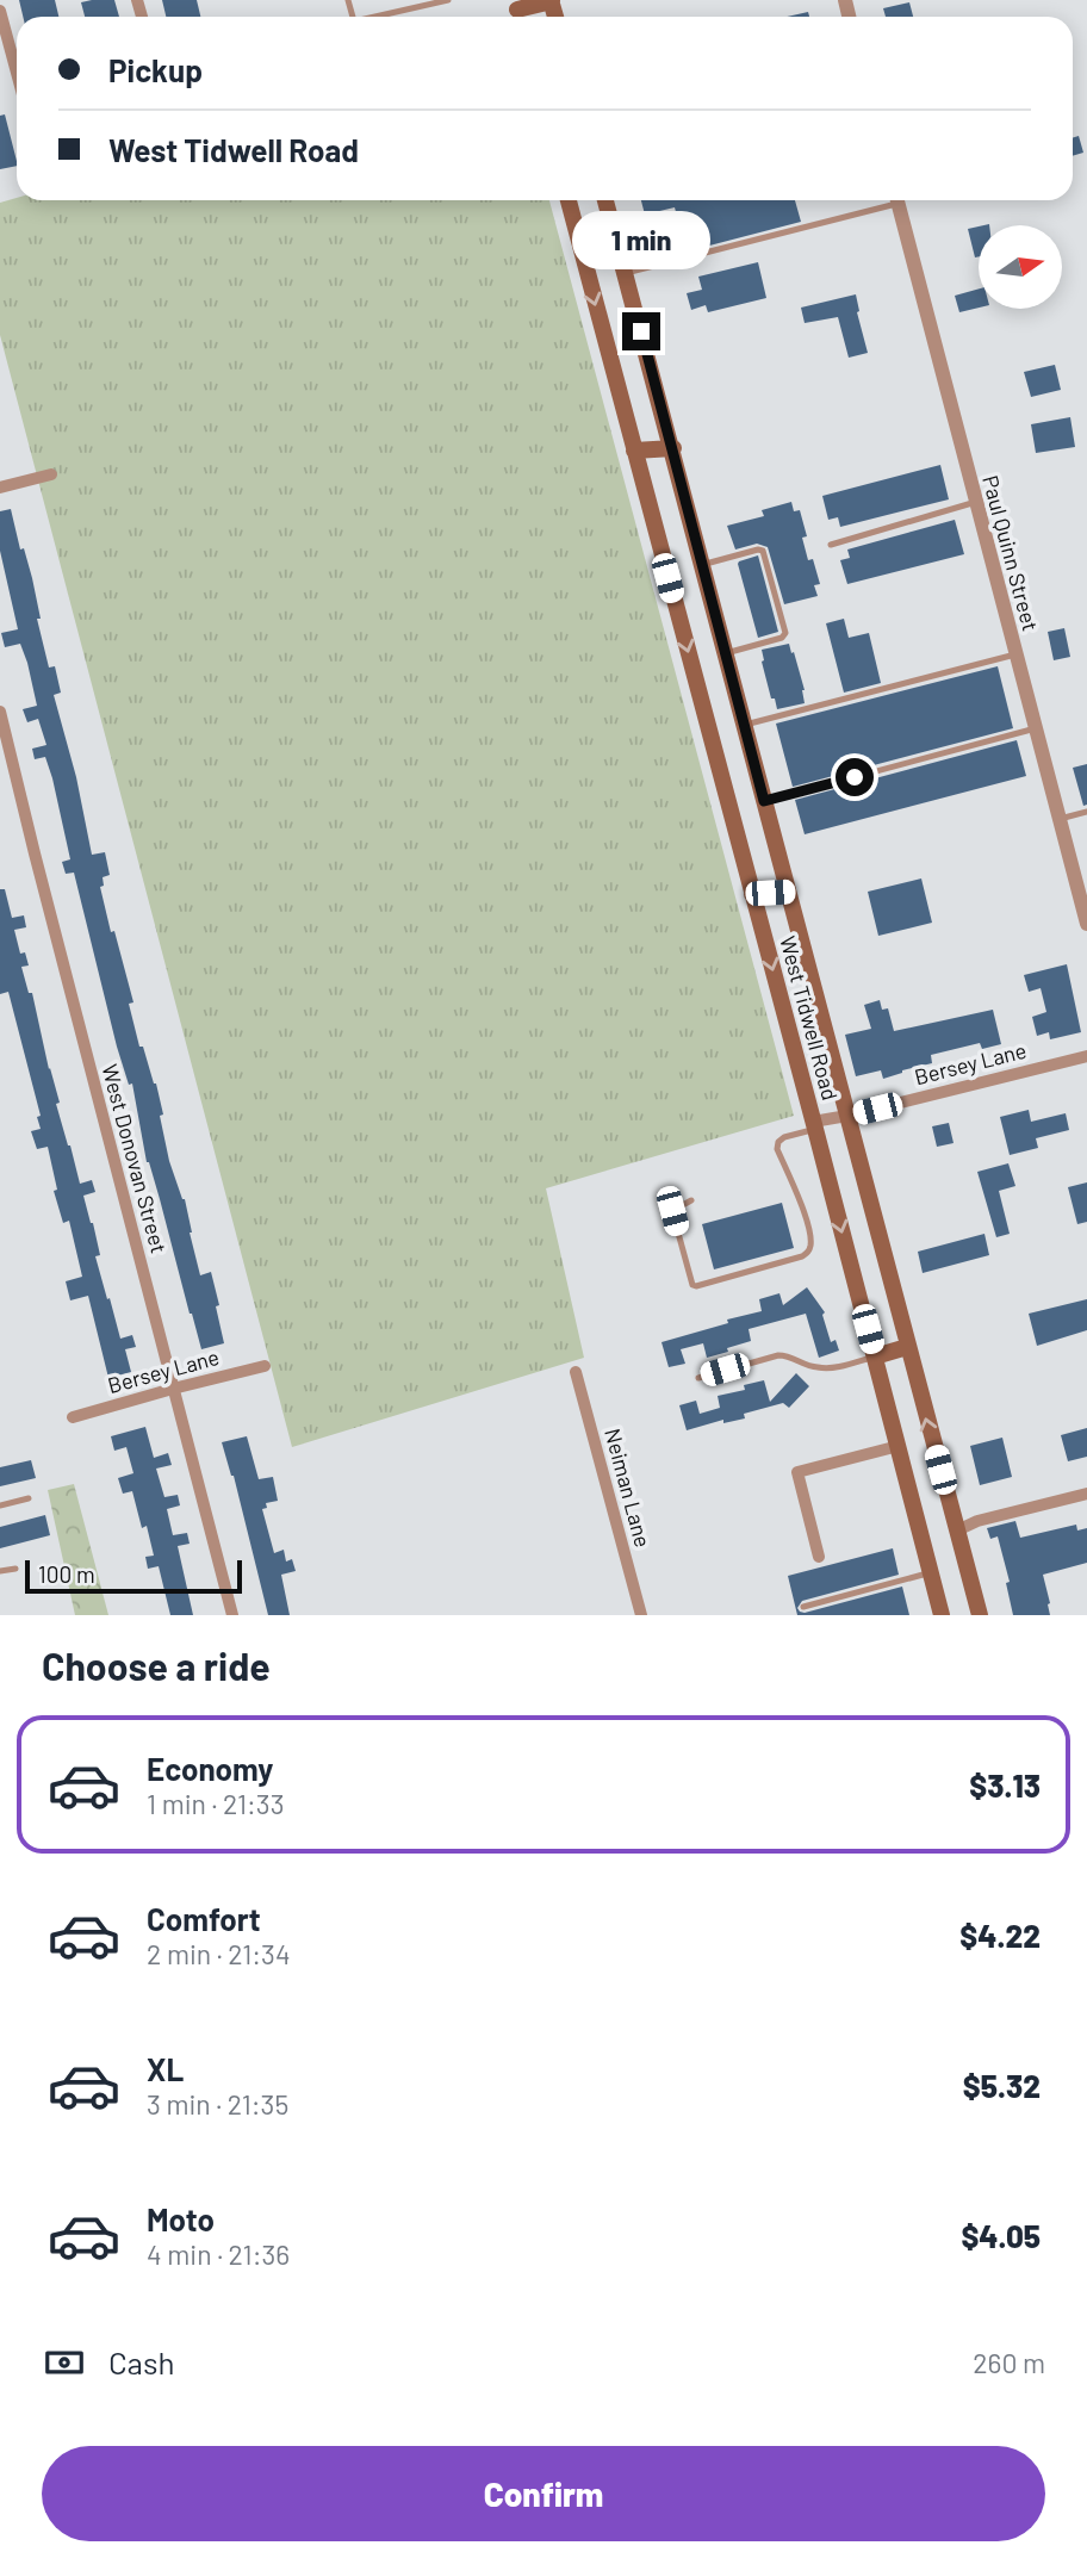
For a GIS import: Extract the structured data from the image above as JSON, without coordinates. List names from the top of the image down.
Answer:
{
  "streets": {
    "main road": ["West Tidwell Road"],
    "street": [
      "Paul Quinn Street",
      "Bersey Lane",
      "West Donovan Street",
      "Neiman Lane"
    ]
  },
  "crossings": [
    ["West Tidwell Road", "Bersey Lane"],
    ["Bersey Lane", "West Donovan Street"]
  ],
  "scale_bar": "100 m",
  "north": "right",
  "page": {
    "banner": ["Pickup", "West Tidwell Road"],
    "bubble": "1 min",
    "scale": "100 m",
    "heading": "Choose a ride",
    "list": [
      {
        "name": "Economy",
        "note": "1 min · 21:33",
        "value": "$3.13"
      },
      {
        "name": "Comfort",
        "note": "2 min · 21:34",
        "value": "$4.22"
      },
      {
        "name": "XL",
        "note": "3 min · 21:35",
        "value": "$5.32"
      },
      {
        "name": "Moto",
        "note": "4 min · 21:36",
        "value": "$4.05"
      }
    ],
    "pay": ["Cash", "260 m"],
    "buttons": "Confirm"
  }
}
